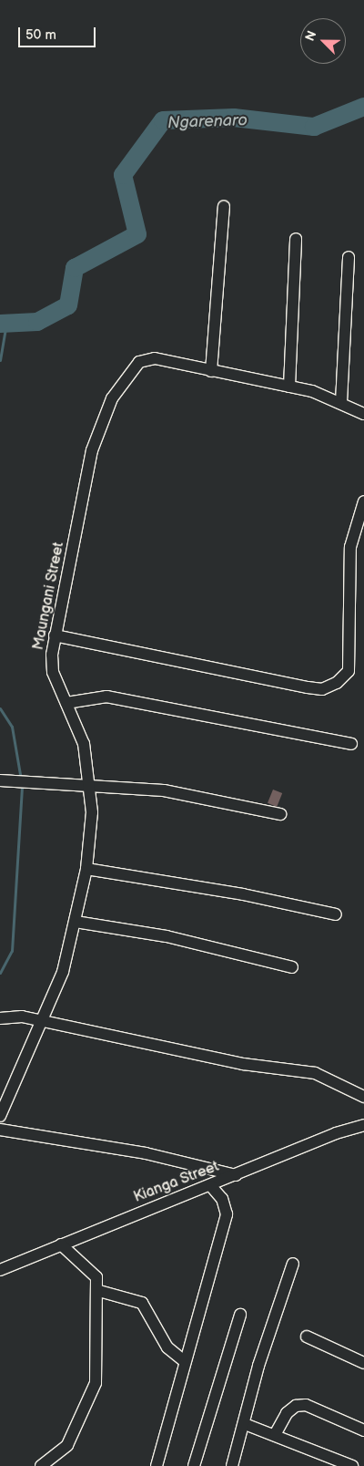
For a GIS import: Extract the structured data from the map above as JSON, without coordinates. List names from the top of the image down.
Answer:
{
  "streets": {
    "street": ["Maungani Street", "Kianga Street"]
  },
  "water": ["Ngarenaro"],
  "scale_bar": "50 m",
  "north": "top left"
}
